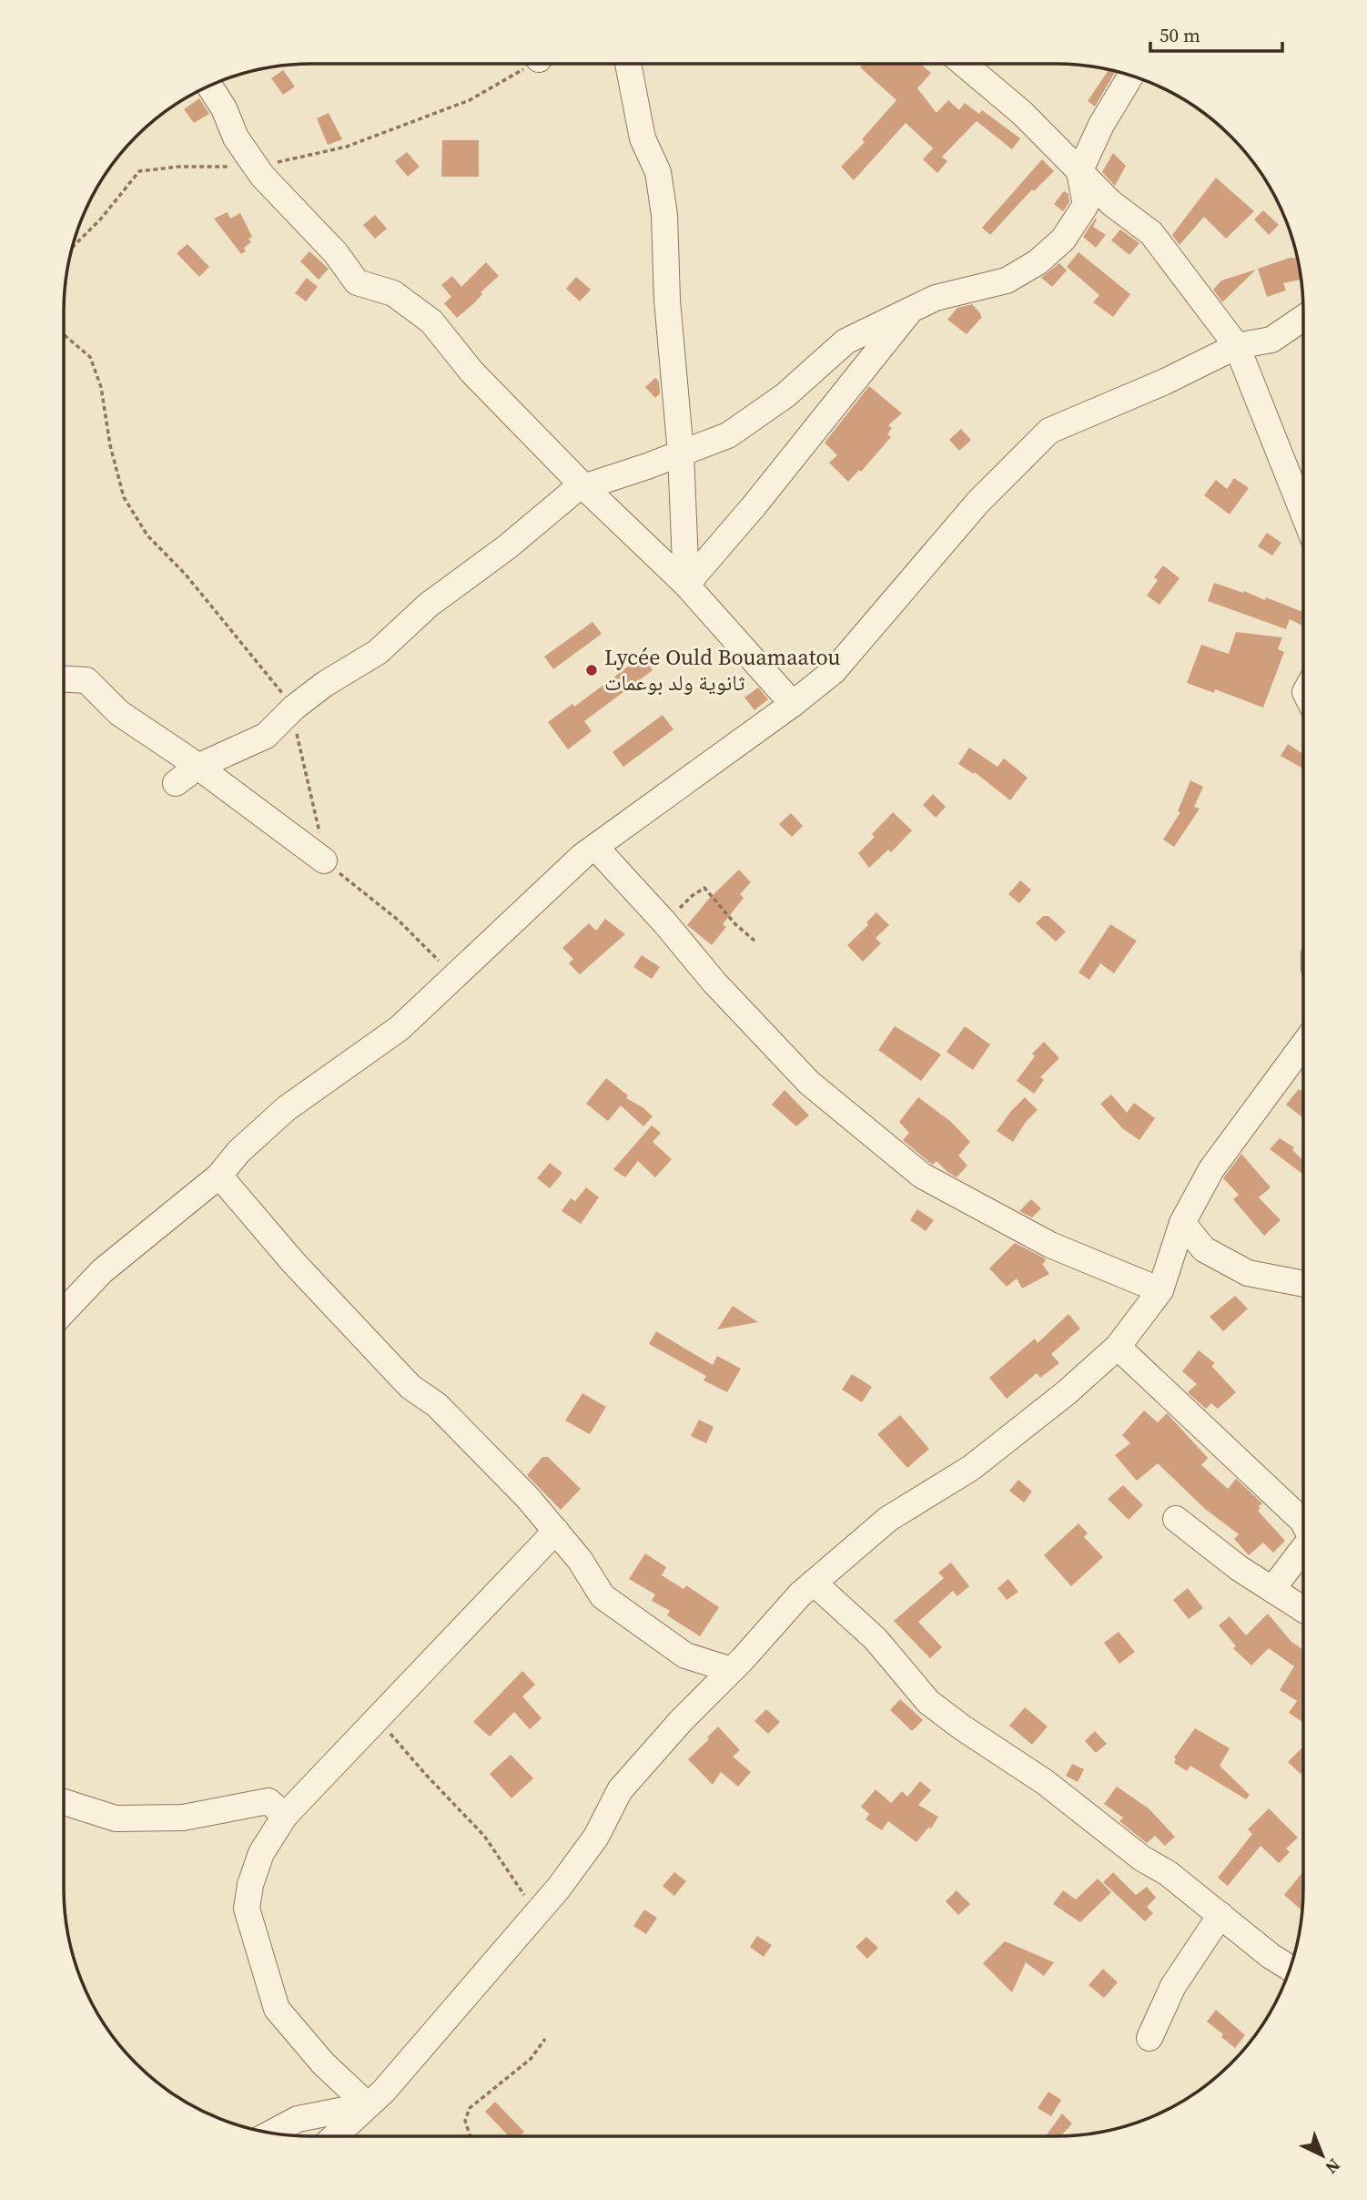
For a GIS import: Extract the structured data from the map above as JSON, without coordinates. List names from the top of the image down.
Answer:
{
  "places": ["Lycée Ould Bouamaatou ثانوية ولد بوعمات"],
  "scale_bar": "50 m",
  "north": "bottom right"
}
